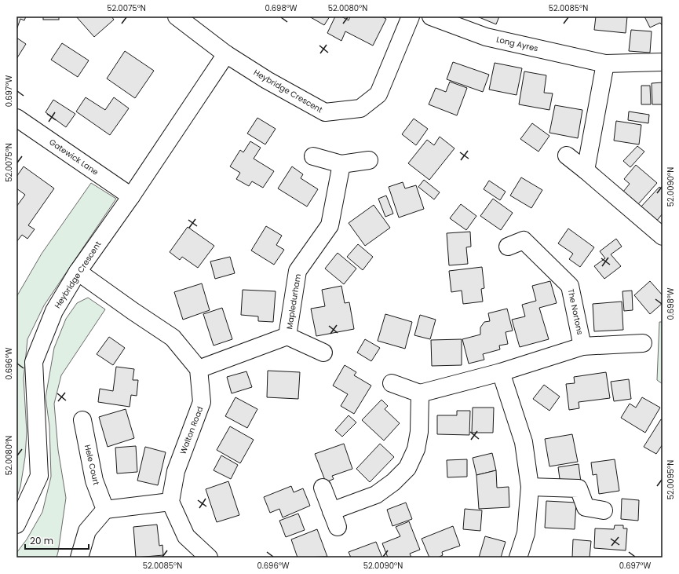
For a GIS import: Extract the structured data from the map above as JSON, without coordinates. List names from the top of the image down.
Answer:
{
  "streets": {
    "street": [
      "Long Ayres",
      "Heybridge Crescent",
      "Gatewick Lane",
      "Mapledurham",
      "The Nortons",
      "Walton Road",
      "Hele Court"
    ]
  },
  "crossings": [
    ["Heybridge Crescent", "Gatewick Lane"],
    ["Mapledurham", "Walton Road"]
  ],
  "scale_bar": "20 m",
  "coordinates": [
    "52.0075°N",
    "0.698°W",
    "52.0080°N",
    "52.0085°N",
    "0.697°W",
    "52.0090°N",
    "0.696°W",
    "52.0095°N"
  ]
}
